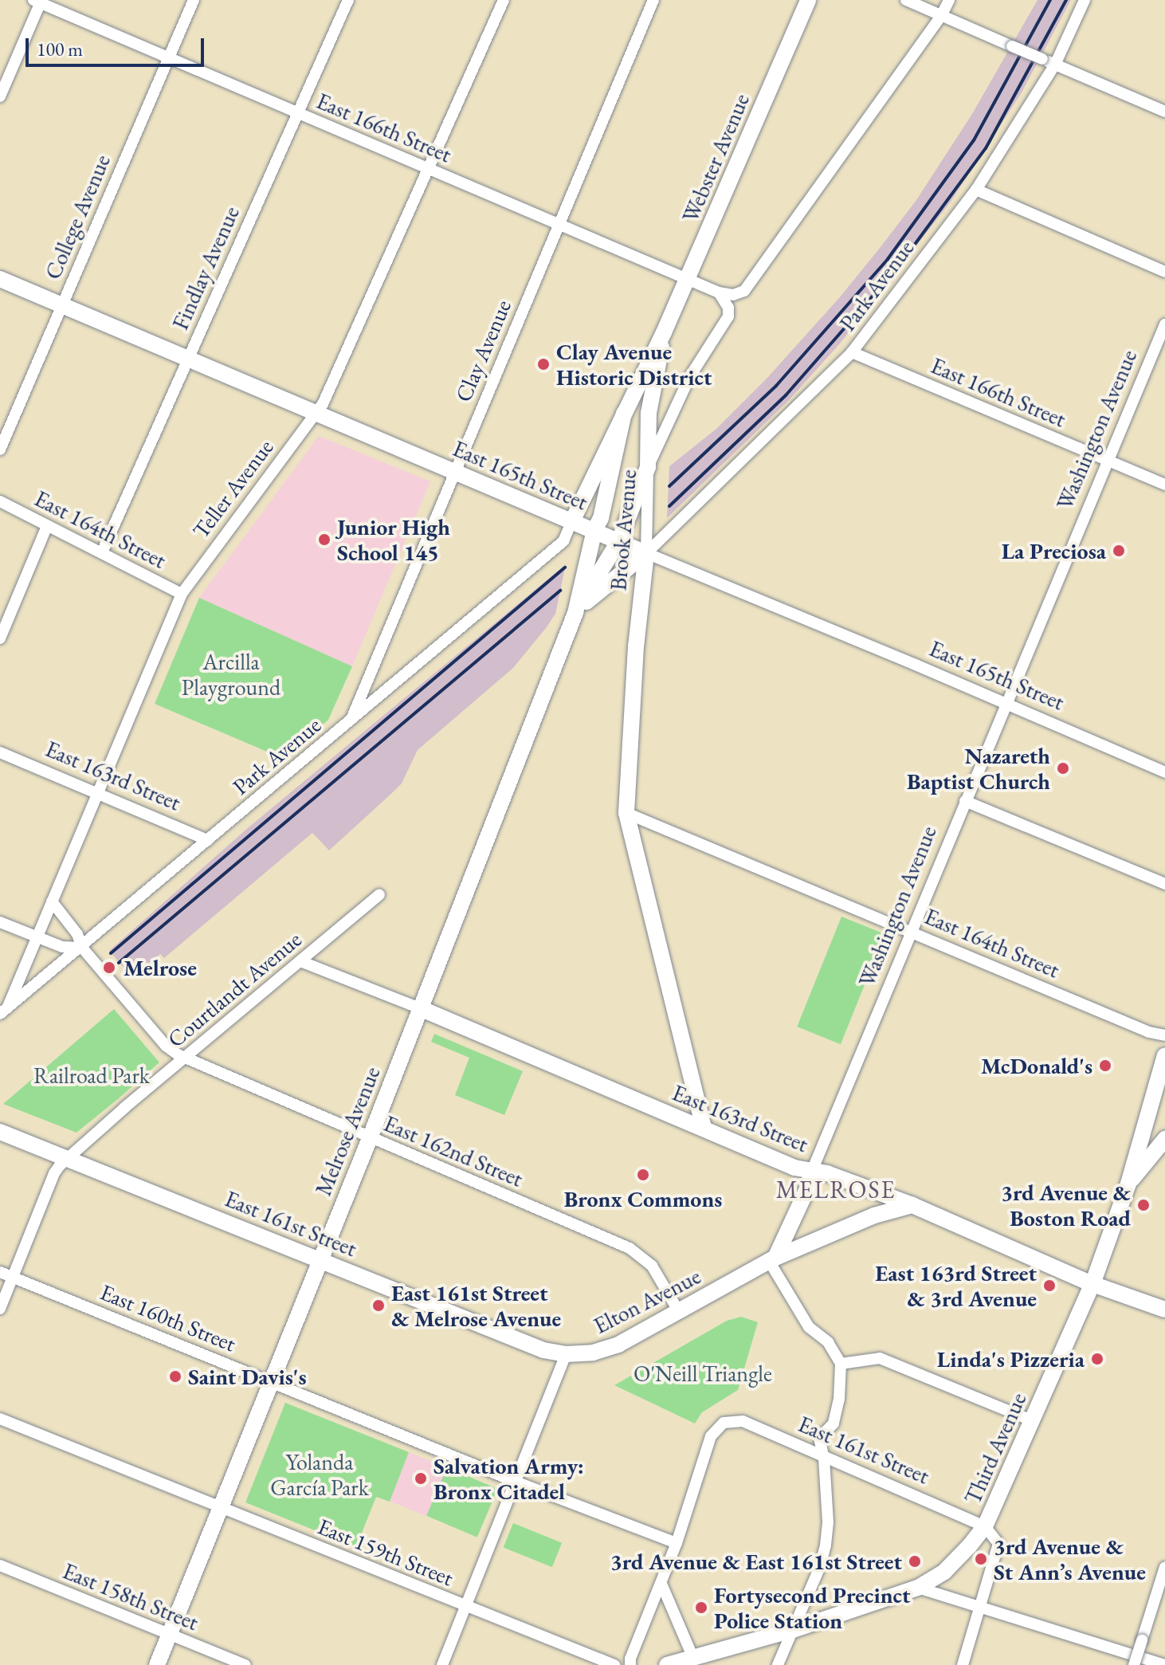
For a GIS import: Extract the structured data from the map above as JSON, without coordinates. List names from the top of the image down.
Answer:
{
  "streets": {
    "main road": [
      "Webster Avenue",
      "Washington Avenue",
      "East 165th Street",
      "Brook Avenue",
      "East 163rd Street",
      "Melrose Avenue",
      "East 161st Street",
      "Elton Avenue",
      "Third Avenue"
    ],
    "street": [
      "East 166th Street",
      "College Avenue",
      "Findlay Avenue",
      "Park Avenue",
      "Clay Avenue",
      "Teller Avenue",
      "East 164th Street",
      "Courtlandt Avenue",
      "East 162nd Street",
      "East 160th Street",
      "East 159th Street",
      "East 158th Street"
    ]
  },
  "crossings": [
    ["East 166th Street", "Webster Avenue"],
    ["East 166th Street", "College Avenue"],
    ["East 166th Street", "Findlay Avenue"],
    ["East 166th Street", "Park Avenue"],
    ["East 166th Street", "Clay Avenue"],
    ["East 166th Street", "Washington Avenue"],
    ["East 166th Street", "Teller Avenue"],
    ["East 166th Street", "Brook Avenue"],
    ["Webster Avenue", "Park Avenue"],
    ["Webster Avenue", "East 165th Street"],
    ["Webster Avenue", "Brook Avenue"],
    ["Webster Avenue", "Melrose Avenue"],
    ["College Avenue", "East 165th Street"],
    ["Findlay Avenue", "East 165th Street"],
    ["Findlay Avenue", "East 164th Street"],
    ["Park Avenue", "Clay Avenue"],
    ["Park Avenue", "East 165th Street"],
    ["Park Avenue", "Teller Avenue"],
    ["Park Avenue", "Brook Avenue"],
    ["Park Avenue", "East 163rd Street"],
    ["Park Avenue", "East 162nd Street"],
    ["Clay Avenue", "East 165th Street"],
    ["Washington Avenue", "East 165th Street"],
    ["Washington Avenue", "East 164th Street"],
    ["Washington Avenue", "East 163rd Street"],
    ["Washington Avenue", "Elton Avenue"],
    ["East 165th Street", "Teller Avenue"],
    ["East 165th Street", "Brook Avenue"],
    ["East 165th Street", "Melrose Avenue"],
    ["Teller Avenue", "East 164th Street"],
    ["Teller Avenue", "East 163rd Street"],
    ["Teller Avenue", "East 162nd Street"],
    ["East 164th Street", "Brook Avenue"],
    ["Brook Avenue", "East 163rd Street"],
    ["East 163rd Street", "Courtlandt Avenue"],
    ["East 163rd Street", "Melrose Avenue"],
    ["East 163rd Street", "Elton Avenue"],
    ["East 163rd Street", "Third Avenue"],
    ["Courtlandt Avenue", "East 162nd Street"],
    ["Courtlandt Avenue", "East 161st Street"],
    ["Courtlandt Avenue", "East 160th Street"],
    ["Melrose Avenue", "East 162nd Street"],
    ["Melrose Avenue", "East 161st Street"],
    ["Melrose Avenue", "East 160th Street"],
    ["Melrose Avenue", "East 159th Street"],
    ["Melrose Avenue", "East 158th Street"],
    ["East 162nd Street", "Elton Avenue"],
    ["East 161st Street", "Elton Avenue"],
    ["East 161st Street", "East 160th Street"],
    ["East 161st Street", "Third Avenue"]
  ],
  "districts": ["MELROSE"],
  "parks": [
    "Arcilla Playground",
    "Railroad Park",
    "O'Neill Triangle",
    "Yolanda García Park"
  ],
  "places": [
    "Clay Avenue Historic District",
    "Junior High School 145",
    "La Preciosa",
    "Nazareth Baptist Church",
    "Melrose",
    "McDonald's",
    "Bronx Commons",
    "3rd Avenue & Boston Road",
    "East 163rd Street & 3rd Avenue",
    "East 161st Street & Melrose Avenue",
    "Linda's Pizzeria",
    "Saint Davis's",
    "Salvation Army: Bronx Citadel",
    "3rd Avenue & St Ann’s Avenue",
    "3rd Avenue & East 161st Street",
    "Fortysecond Precinct Police Station"
  ],
  "scale_bar": "100 m"
}
